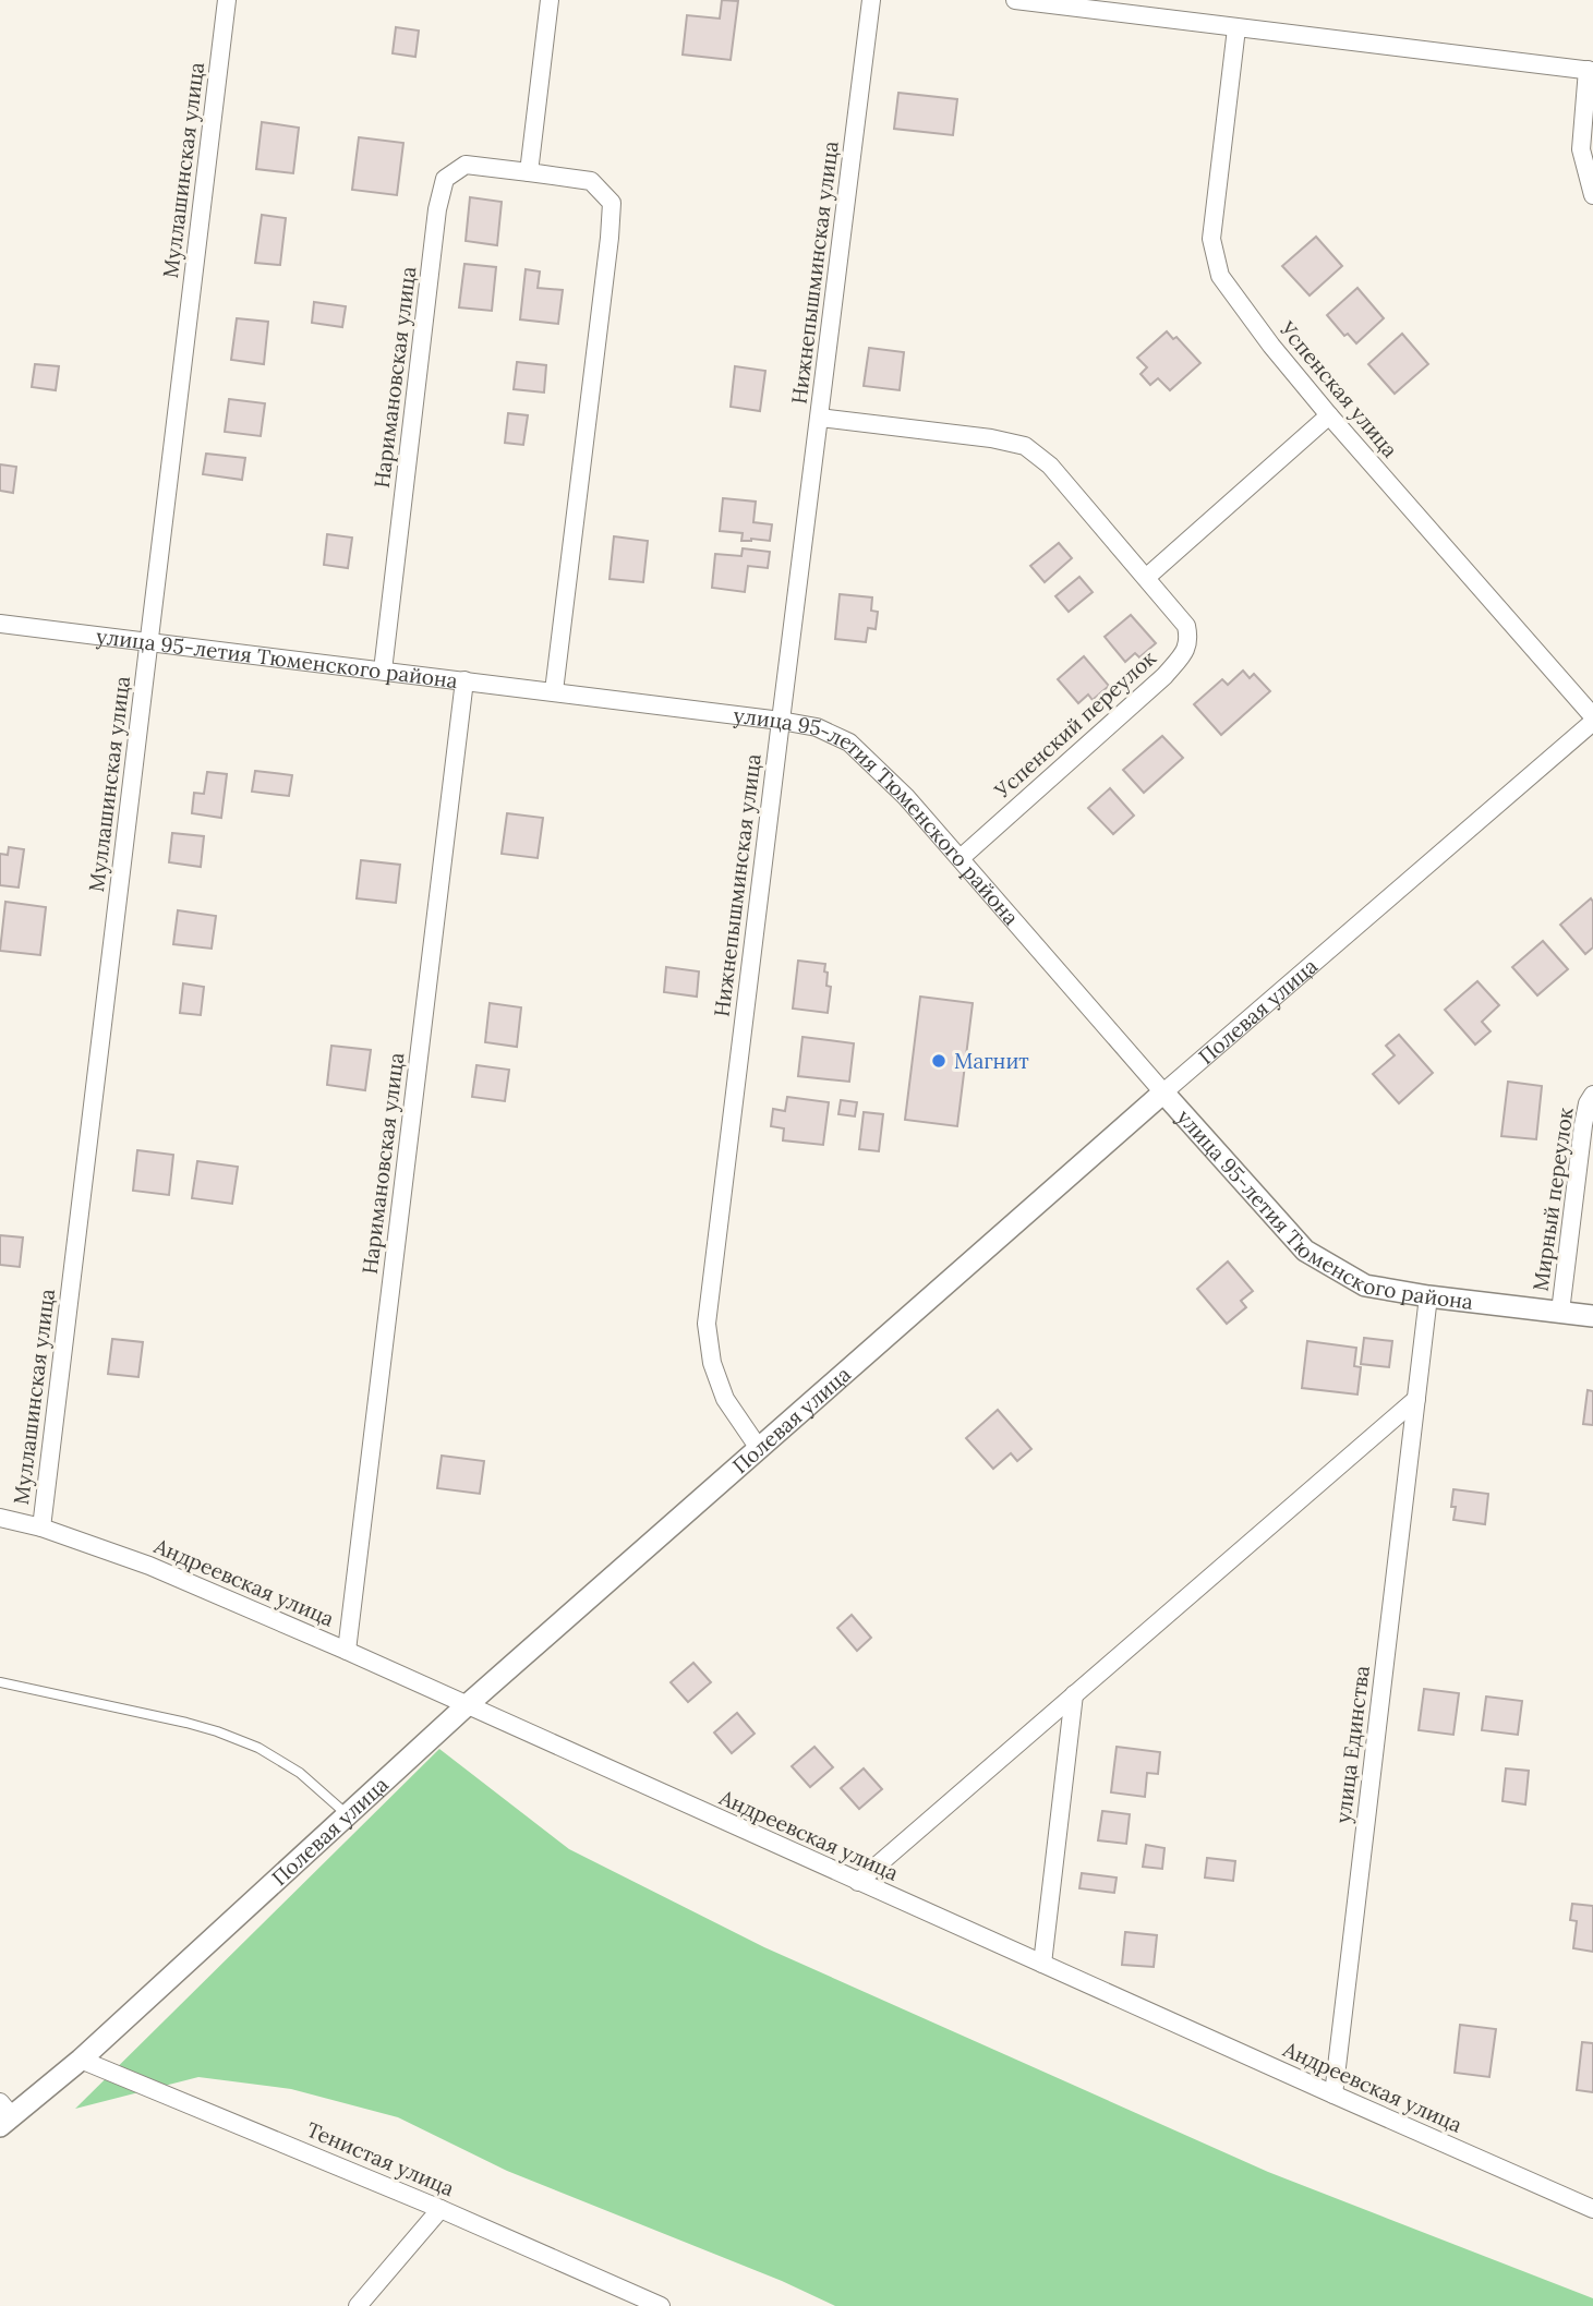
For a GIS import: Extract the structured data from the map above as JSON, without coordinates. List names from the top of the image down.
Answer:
{
  "streets": {
    "street": [
      "Муллашинская улица",
      "Нижнепышминская улица",
      "Наримановская улица",
      "Успенская улица",
      "улица 95-летия Тюменского района",
      "Успенский переулок",
      "Полевая улица",
      "Мирный переулок",
      "Андреевская улица",
      "улица Единства",
      "Тенистая улица"
    ]
  },
  "crossings": [
    ["Муллашинская улица", "улица 95-летия Тюменского района"],
    ["Муллашинская улица", "Андреевская улица"],
    ["Нижнепышминская улица", "улица 95-летия Тюменского района"],
    ["Нижнепышминская улица", "Успенский переулок"],
    ["Нижнепышминская улица", "Полевая улица"],
    ["Наримановская улица", "улица 95-летия Тюменского района"],
    ["Наримановская улица", "Андреевская улица"],
    ["Успенская улица", "Полевая улица"],
    ["улица 95-летия Тюменского района", "Успенский переулок"],
    ["улица 95-летия Тюменского района", "Полевая улица"],
    ["улица 95-летия Тюменского района", "Мирный переулок"],
    ["улица 95-летия Тюменского района", "улица Единства"],
    ["Полевая улица", "Андреевская улица"],
    ["Полевая улица", "Тенистая улица"],
    ["Андреевская улица", "улица Единства"]
  ],
  "places": ["Магнит"]
}
